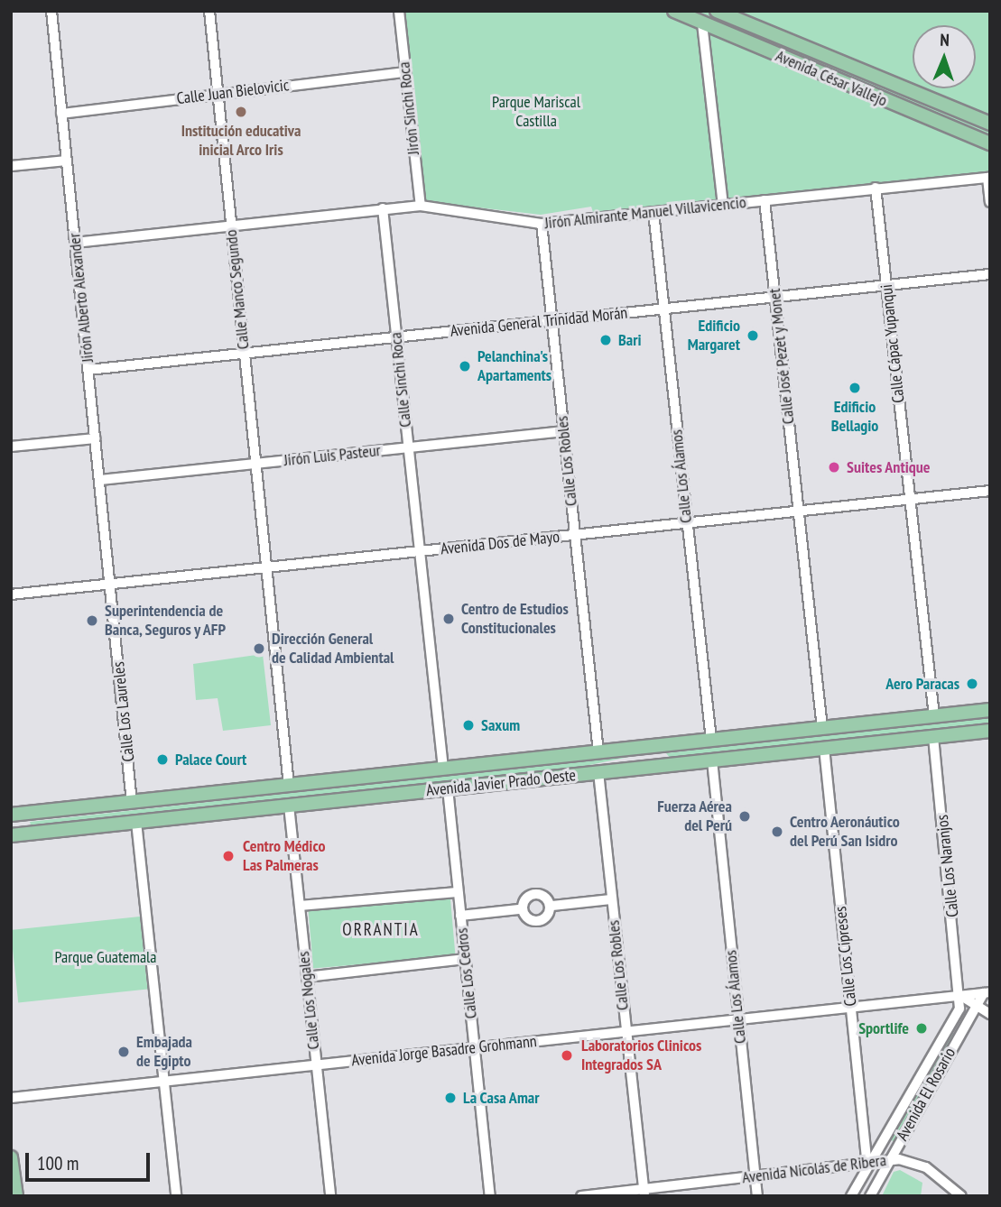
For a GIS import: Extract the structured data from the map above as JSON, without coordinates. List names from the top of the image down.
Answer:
{
  "streets": {
    "main road": ["Avenida César Vallejo", "Avenida Javier Prado Oeste"],
    "street": [
      "Calle Juan Bielovicic",
      "Jirón Sinchi Roca",
      "Jirón Almirante Manuel Villavicencio",
      "Calle Manco Segundo",
      "Jirón Alberto Alexander",
      "Avenida General Trinidad Morán",
      "Calle Cápac Yupanqui",
      "Calle José Pezet y Monet",
      "Calle Sinchi Roca",
      "Jirón Luis Pasteur",
      "Calle Los Robles",
      "Calle Los Álamos",
      "Avenida Dos de Mayo",
      "Calle Los Laureles",
      "Calle Los Naranjos",
      "Calle Los Cipreses",
      "Calle Los Cedros",
      "Calle Los Nogales",
      "Avenida Jorge Basadre Grohmann",
      "Avenida El Rosario",
      "Avenida Nicolás de Ribera"
    ]
  },
  "crossings": [
    ["Calle Juan Bielovicic", "Jirón Sinchi Roca"],
    ["Calle Juan Bielovicic", "Calle Manco Segundo"],
    ["Calle Juan Bielovicic", "Jirón Alberto Alexander"],
    ["Jirón Sinchi Roca", "Jirón Almirante Manuel Villavicencio"],
    ["Jirón Almirante Manuel Villavicencio", "Calle Manco Segundo"],
    ["Jirón Almirante Manuel Villavicencio", "Jirón Alberto Alexander"],
    ["Jirón Almirante Manuel Villavicencio", "Calle Cápac Yupanqui"],
    ["Jirón Almirante Manuel Villavicencio", "Calle José Pezet y Monet"],
    ["Jirón Almirante Manuel Villavicencio", "Calle Sinchi Roca"],
    ["Jirón Almirante Manuel Villavicencio", "Calle Los Robles"],
    ["Jirón Almirante Manuel Villavicencio", "Calle Los Álamos"],
    ["Calle Manco Segundo", "Avenida General Trinidad Morán"],
    ["Calle Manco Segundo", "Jirón Luis Pasteur"],
    ["Calle Manco Segundo", "Avenida Dos de Mayo"],
    ["Jirón Alberto Alexander", "Avenida General Trinidad Morán"],
    ["Jirón Alberto Alexander", "Jirón Luis Pasteur"],
    ["Jirón Alberto Alexander", "Avenida Dos de Mayo"],
    ["Jirón Alberto Alexander", "Calle Los Laureles"],
    ["Avenida General Trinidad Morán", "Calle Cápac Yupanqui"],
    ["Avenida General Trinidad Morán", "Calle José Pezet y Monet"],
    ["Avenida General Trinidad Morán", "Calle Sinchi Roca"],
    ["Avenida General Trinidad Morán", "Calle Los Robles"],
    ["Avenida General Trinidad Morán", "Calle Los Álamos"],
    ["Calle Cápac Yupanqui", "Avenida Dos de Mayo"],
    ["Calle José Pezet y Monet", "Avenida Dos de Mayo"],
    ["Calle Sinchi Roca", "Jirón Luis Pasteur"],
    ["Calle Sinchi Roca", "Avenida Dos de Mayo"],
    ["Jirón Luis Pasteur", "Calle Los Robles"],
    ["Calle Los Robles", "Avenida Dos de Mayo"],
    ["Calle Los Robles", "Avenida Javier Prado Oeste"],
    ["Calle Los Robles", "Avenida Jorge Basadre Grohmann"],
    ["Calle Los Robles", "Avenida Nicolás de Ribera"],
    ["Calle Los Álamos", "Avenida Dos de Mayo"],
    ["Calle Los Álamos", "Avenida Javier Prado Oeste"],
    ["Calle Los Álamos", "Avenida Jorge Basadre Grohmann"],
    ["Calle Los Álamos", "Avenida Nicolás de Ribera"],
    ["Avenida Dos de Mayo", "Calle Los Laureles"],
    ["Calle Los Laureles", "Avenida Javier Prado Oeste"],
    ["Avenida Javier Prado Oeste", "Calle Los Naranjos"],
    ["Avenida Javier Prado Oeste", "Calle Los Cipreses"],
    ["Avenida Javier Prado Oeste", "Calle Los Cedros"],
    ["Avenida Javier Prado Oeste", "Calle Los Nogales"],
    ["Calle Los Naranjos", "Avenida Jorge Basadre Grohmann"],
    ["Calle Los Naranjos", "Avenida El Rosario"],
    ["Calle Los Cipreses", "Avenida Jorge Basadre Grohmann"],
    ["Calle Los Cipreses", "Avenida El Rosario"],
    ["Calle Los Cipreses", "Avenida Nicolás de Ribera"],
    ["Calle Los Cedros", "Avenida Jorge Basadre Grohmann"],
    ["Calle Los Nogales", "Avenida Jorge Basadre Grohmann"],
    ["Avenida Jorge Basadre Grohmann", "Avenida El Rosario"],
    ["Avenida El Rosario", "Avenida Nicolás de Ribera"]
  ],
  "districts": ["ORRANTIA"],
  "parks": ["Parque Mariscal Castilla", "Parque Guatemala"],
  "places": [
    "Institución educativa inicial Arco Iris",
    "Edificio Margaret",
    "Bari",
    "Pelanchina's Apartaments",
    "Edificio Bellagio",
    "Suites Antique",
    "Centro de Estudios Constitucionales",
    "Superintendencia de Banca, Seguros y AFP",
    "Dirección General de Calidad Ambiental",
    "Aero Paracas",
    "Saxum",
    "Palace Court",
    "Fuerza Aérea del Perú",
    "Centro Aeronáutico del Perú San Isidro",
    "Centro Médico Las Palmeras",
    "Sportlife",
    "Embajada de Egipto",
    "Laboratorios Clinicos Integrados SA",
    "La Casa Amar"
  ],
  "scale_bar": "100 m",
  "north": "top"
}
